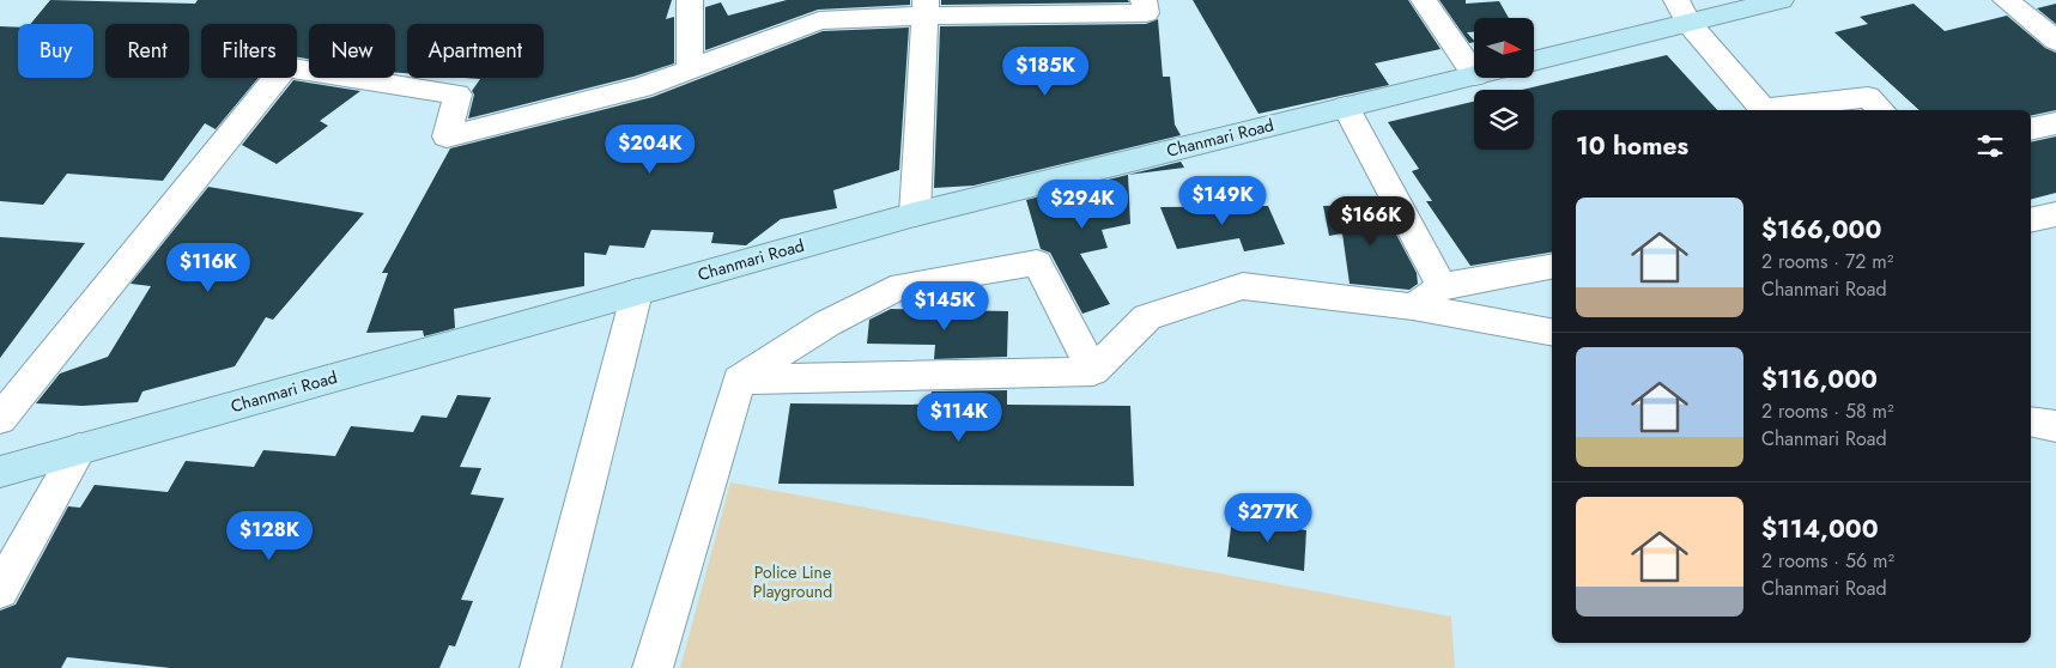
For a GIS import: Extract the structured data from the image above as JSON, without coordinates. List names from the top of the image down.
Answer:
{
  "streets": {
    "street": ["Chanmari Road"]
  },
  "parks": ["Police Line Playground"],
  "north": "right",
  "page": {
    "chip": [
      "Buy",
      "Rent",
      "Filters",
      "New",
      "Apartment"
    ],
    "price": [
      "$185K",
      "$204K",
      "$149K",
      "$294K",
      "$166K",
      "$116K",
      "$145K",
      "$114K",
      "$277K",
      "$128K"
    ],
    "heading": "10 homes",
    "list": [
      {
        "name": "$166,000",
        "note": "2 rooms · 72 m² · Chanmari Road"
      },
      {
        "name": "$116,000",
        "note": "2 rooms · 58 m² · Chanmari Road"
      },
      {
        "name": "$114,000",
        "note": "2 rooms · 56 m² · Chanmari Road"
      }
    ]
  }
}
